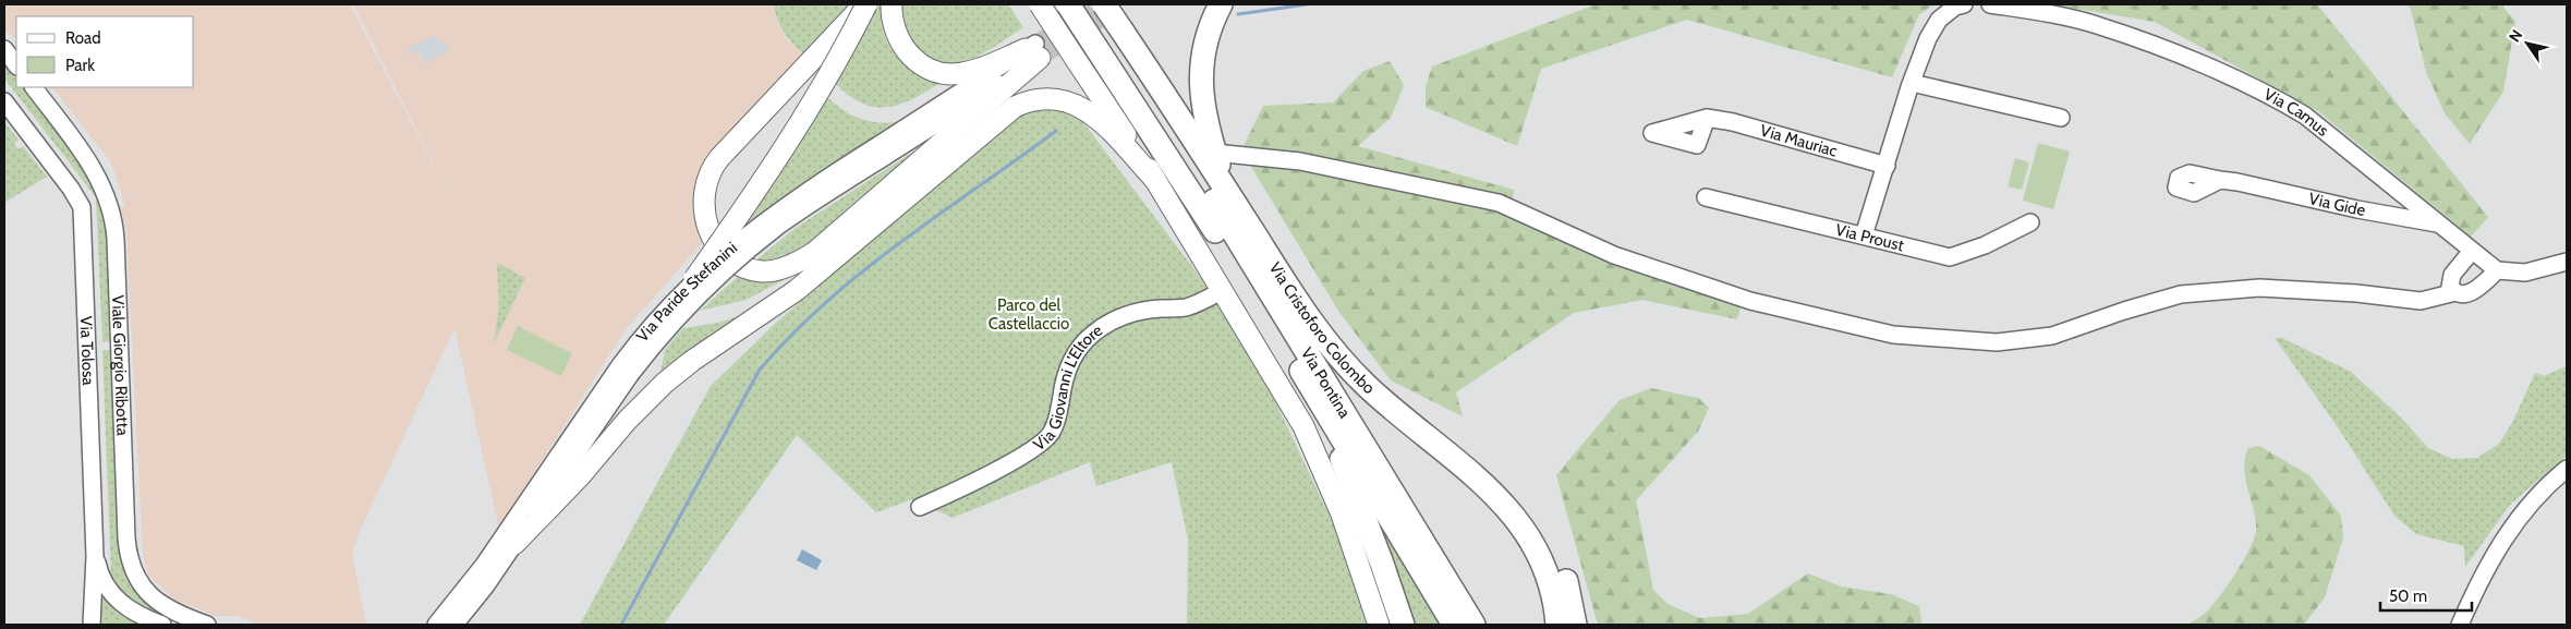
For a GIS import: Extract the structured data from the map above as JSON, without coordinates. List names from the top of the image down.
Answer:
{
  "streets": {
    "highway": ["Via Cristoforo Colombo", "Via Pontina"],
    "street": [
      "Via Camus",
      "Via Mauriac",
      "Via Gide",
      "Via Proust",
      "Via Paride Stefanini",
      "Via Tolosa",
      "Viale Giorgio Ribotta",
      "Via Giovanni L'Eltore"
    ]
  },
  "crossings": [
    ["Via Camus", "Via Gide"],
    ["Via Cristoforo Colombo", "Via Pontina"]
  ],
  "parks": ["Parco del Castellaccio"],
  "legend": ["Road", "Park"],
  "scale_bar": "50 m",
  "north": "top left"
}
